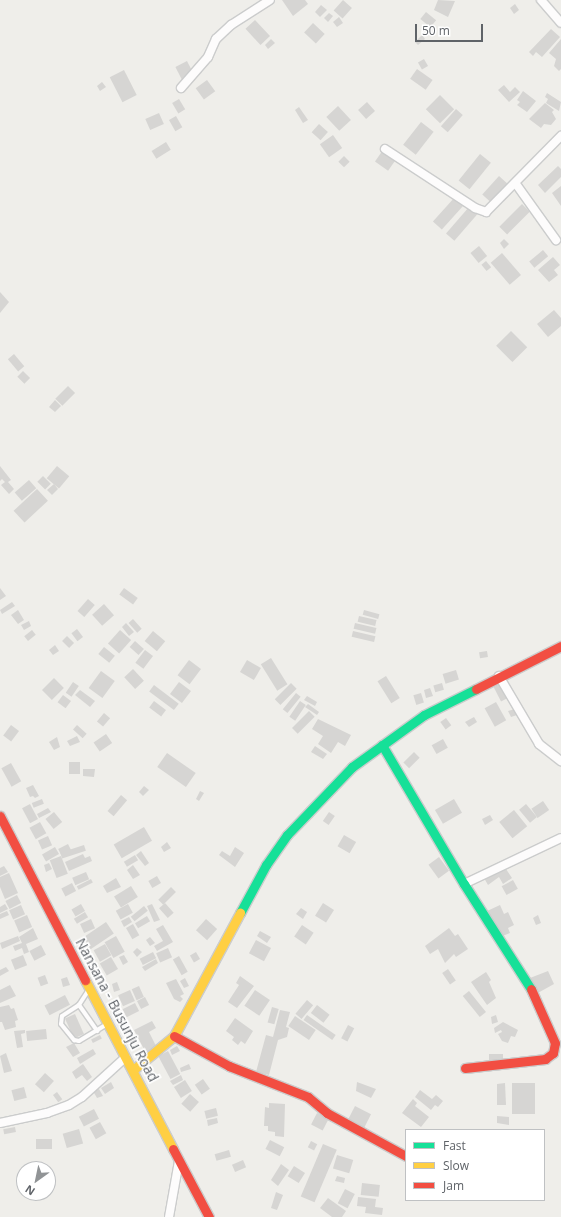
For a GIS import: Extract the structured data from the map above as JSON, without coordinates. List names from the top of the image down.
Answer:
{
  "streets": {
    "street": ["Nansana - Busunju Road"]
  },
  "legend": ["Fast", "Slow", "Jam"],
  "scale_bar": "50 m",
  "north": "bottom left"
}
